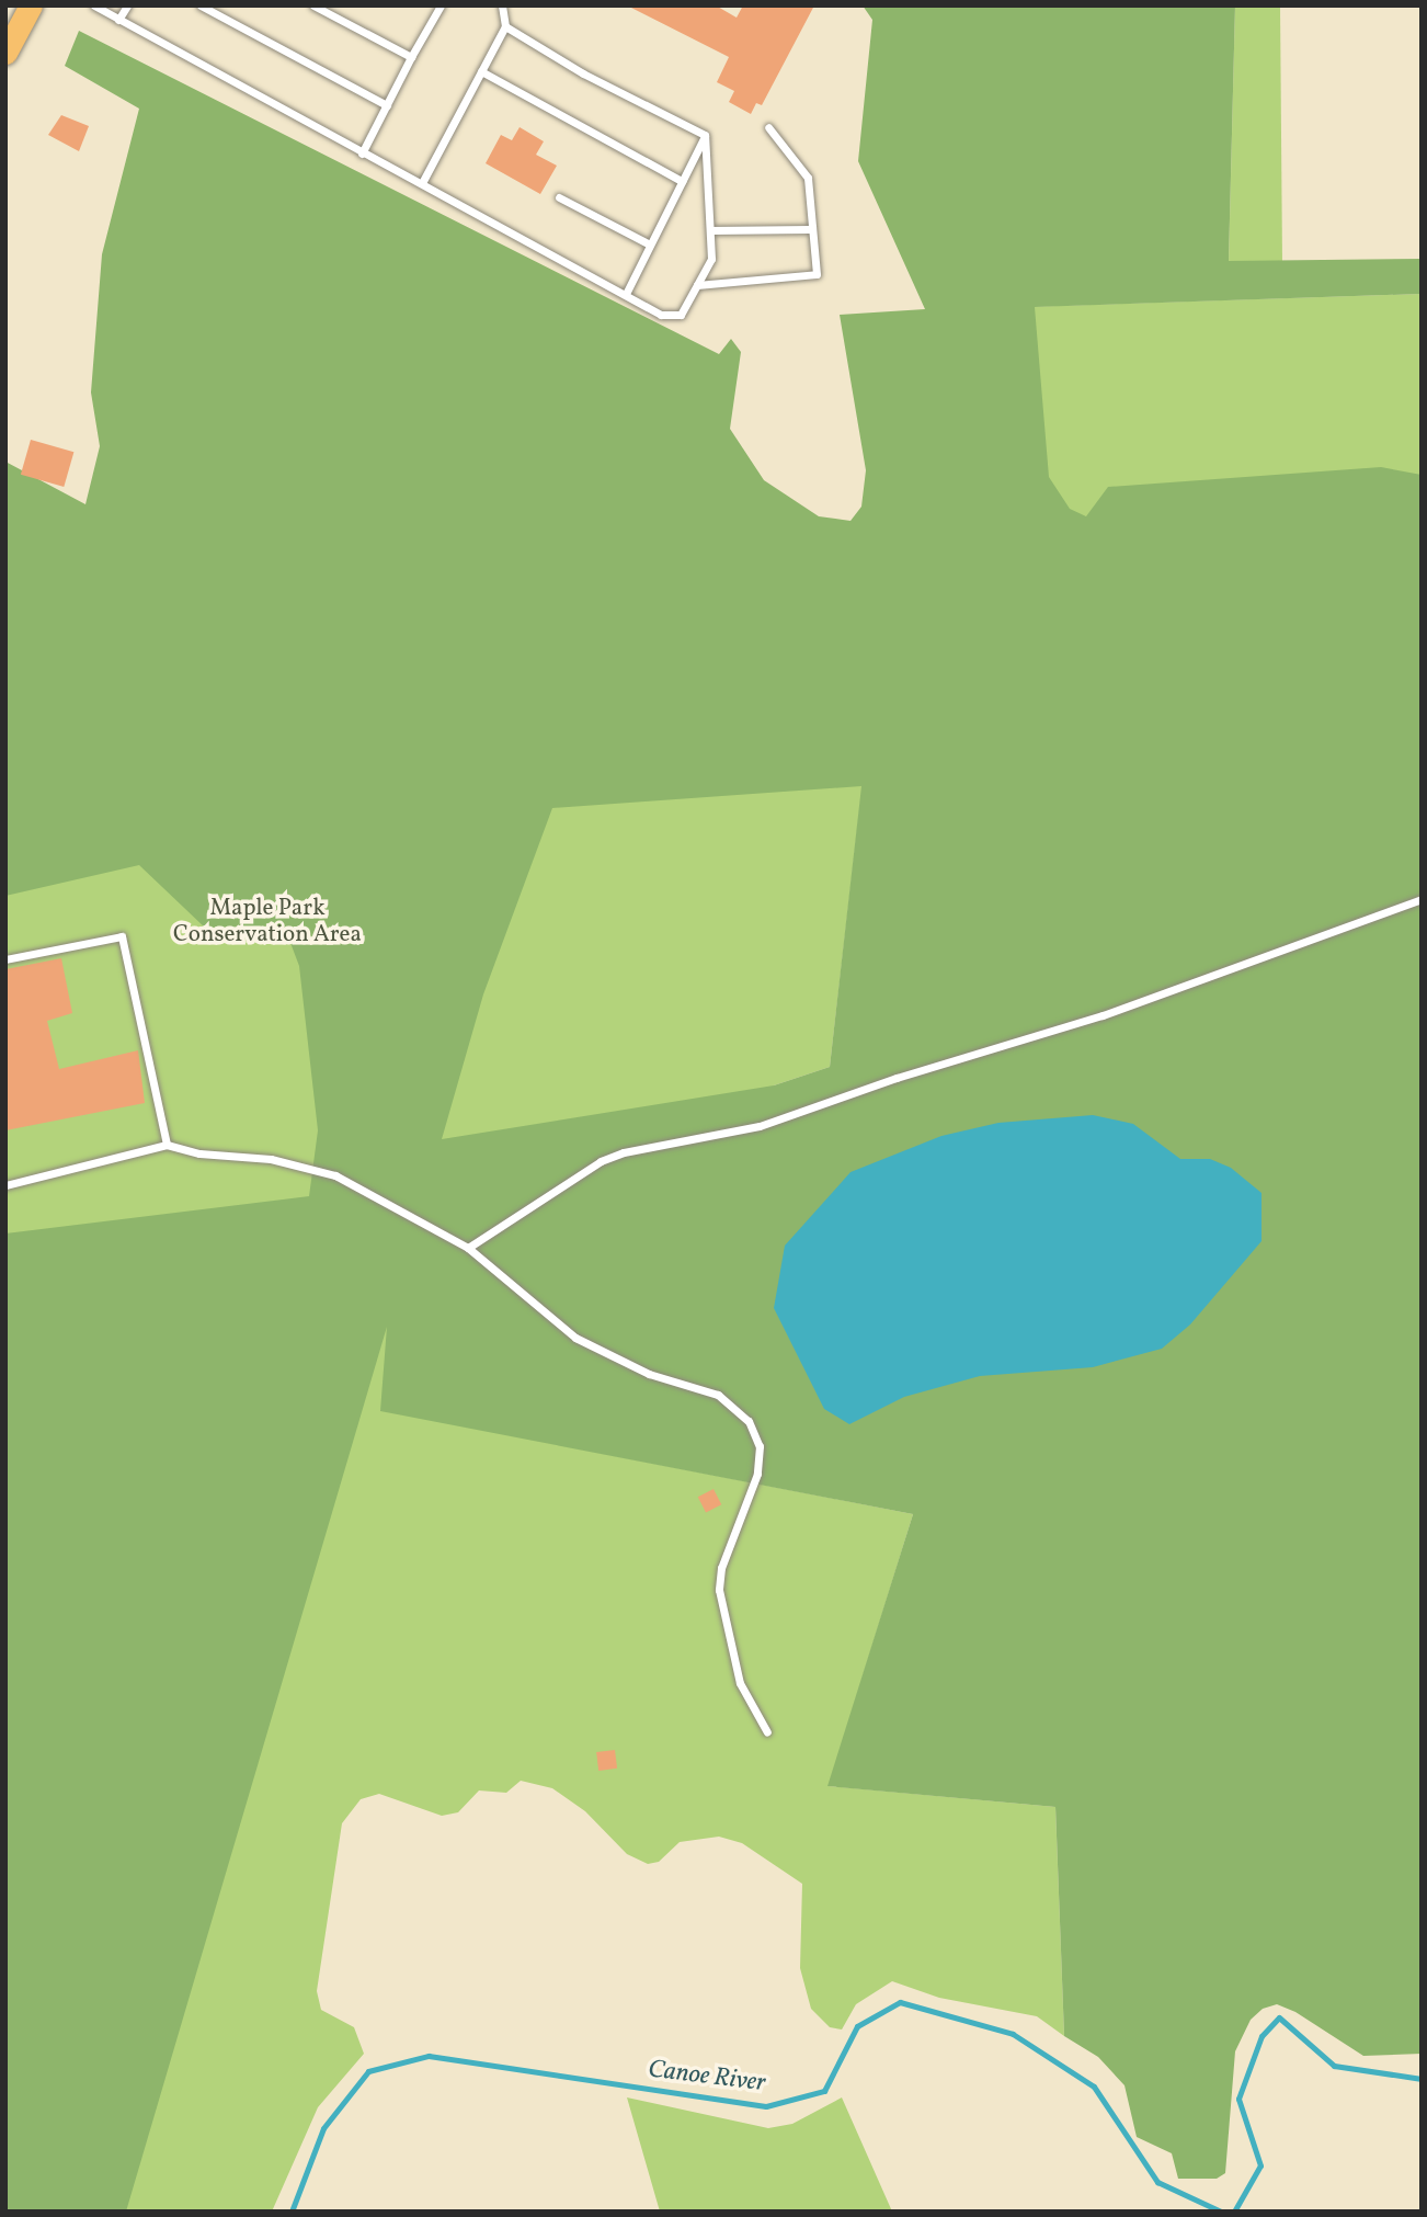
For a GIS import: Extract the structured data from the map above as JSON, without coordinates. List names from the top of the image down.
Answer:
{
  "water": ["Canoe River"],
  "parks": ["Maple Park Conservation Area"]
}
